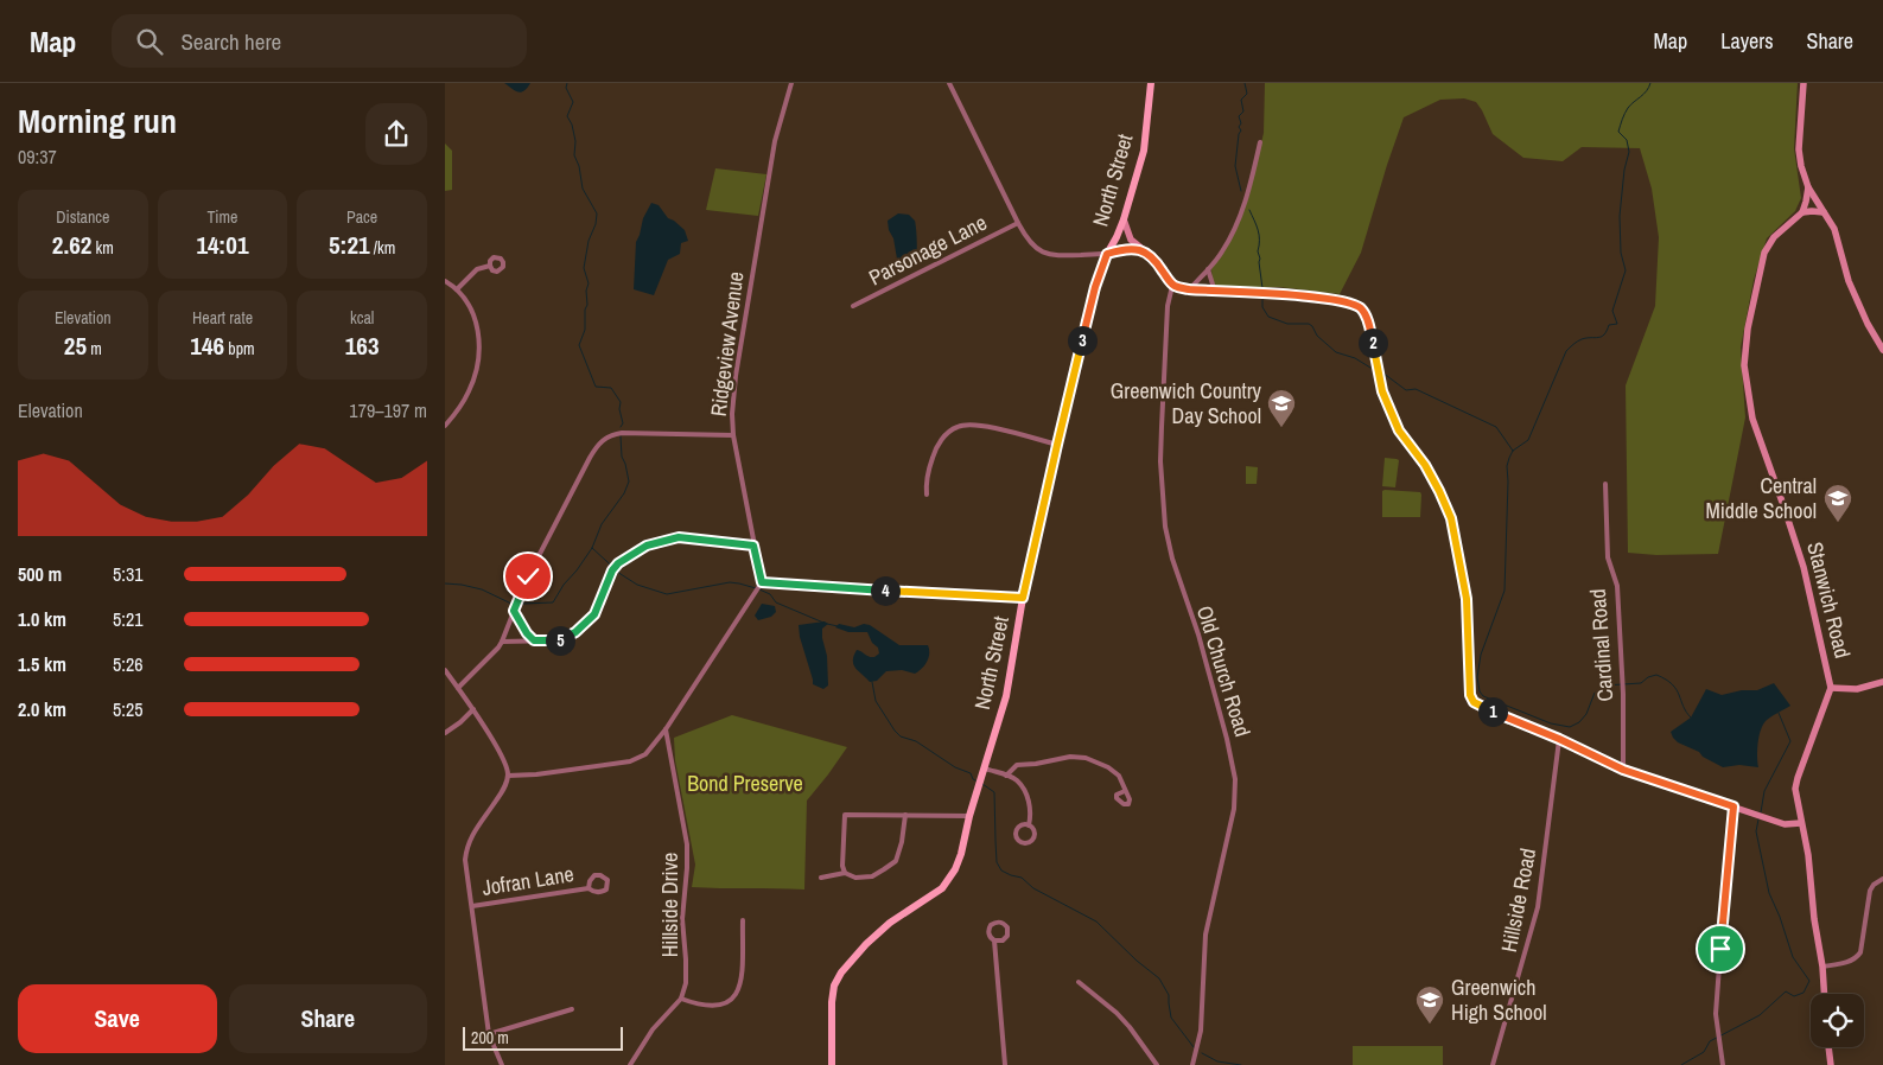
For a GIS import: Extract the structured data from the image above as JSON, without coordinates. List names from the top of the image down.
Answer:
{
  "streets": {
    "main road": ["North Street"],
    "street": [
      "Parsonage Lane",
      "Ridgeview Avenue",
      "Stanwich Road",
      "Cardinal Road",
      "Old Church Road",
      "Jofran Lane",
      "Hillside Road",
      "Hillside Drive"
    ]
  },
  "parks": ["Bond Preserve"],
  "places": {
    "school or university": ["Greenwich Country Day School", "Central Middle School", "Greenwich High School"]
  },
  "scale_bar": "200 m",
  "page": {
    "header": "Map",
    "search": "Search here",
    "nav": ["Map", "Layers", "Share"],
    "heading": ["Morning run", "09:37"],
    "stats": [
      ["Distance", "2.62 km"],
      ["Time", "14:01"],
      ["Pace", "5:21 /km"],
      ["Elevation", "25 m"],
      ["Heart rate", "146 bpm"],
      ["kcal", "163"]
    ],
    "pins": [
      "3",
      "2",
      "4",
      "5",
      "1"
    ],
    "chart": ["Elevation", "179–197 m"],
    "list": [
      {
        "name": "500 m",
        "note": "5:31"
      },
      {
        "name": "1.0 km",
        "note": "5:21"
      },
      {
        "name": "1.5 km",
        "note": "5:26"
      },
      {
        "name": "2.0 km",
        "note": "5:25"
      }
    ],
    "buttons": ["Save", "Share"],
    "scale": "200 m"
  }
}
